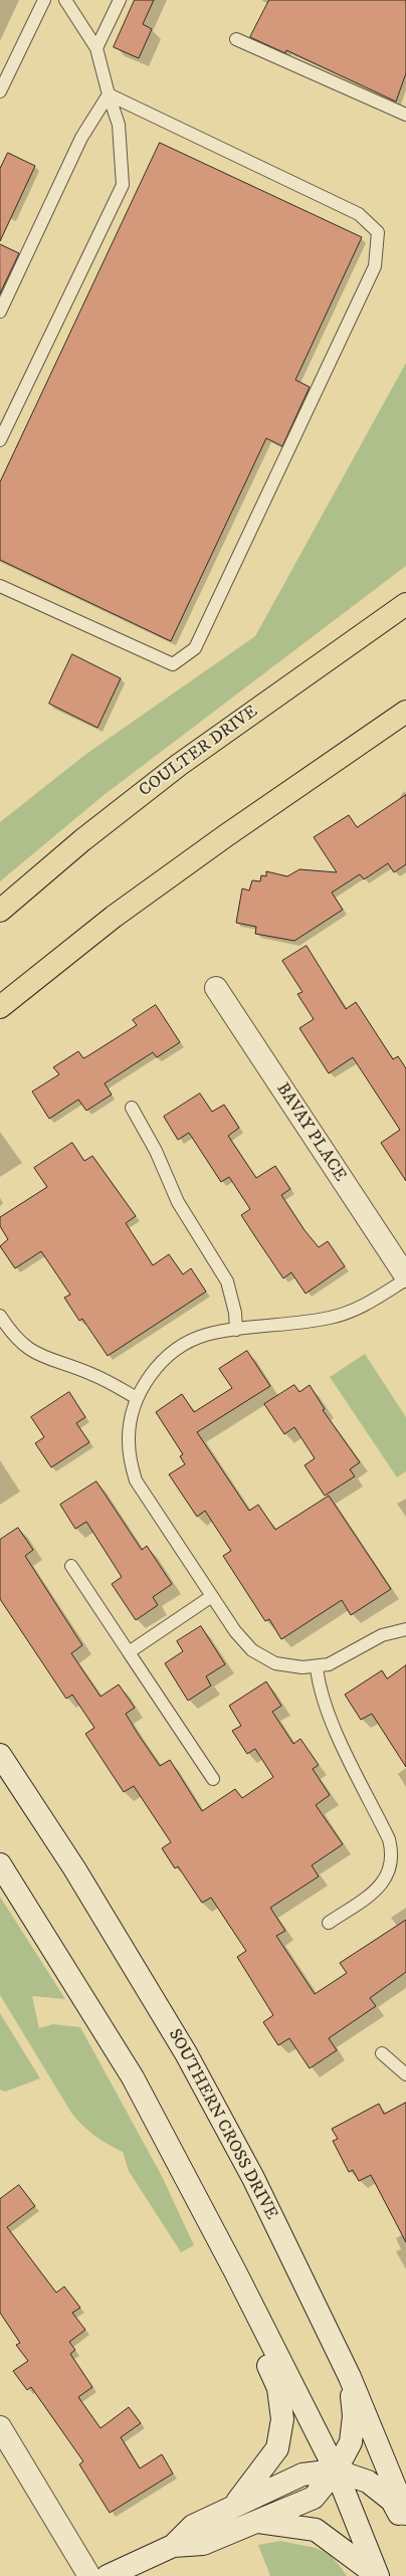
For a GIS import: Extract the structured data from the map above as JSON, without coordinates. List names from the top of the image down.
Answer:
{
  "streets": {
    "main road": ["COULTER DRIVE", "BAVAY PLACE", "SOUTHERN CROSS DRIVE"]
  }
}
